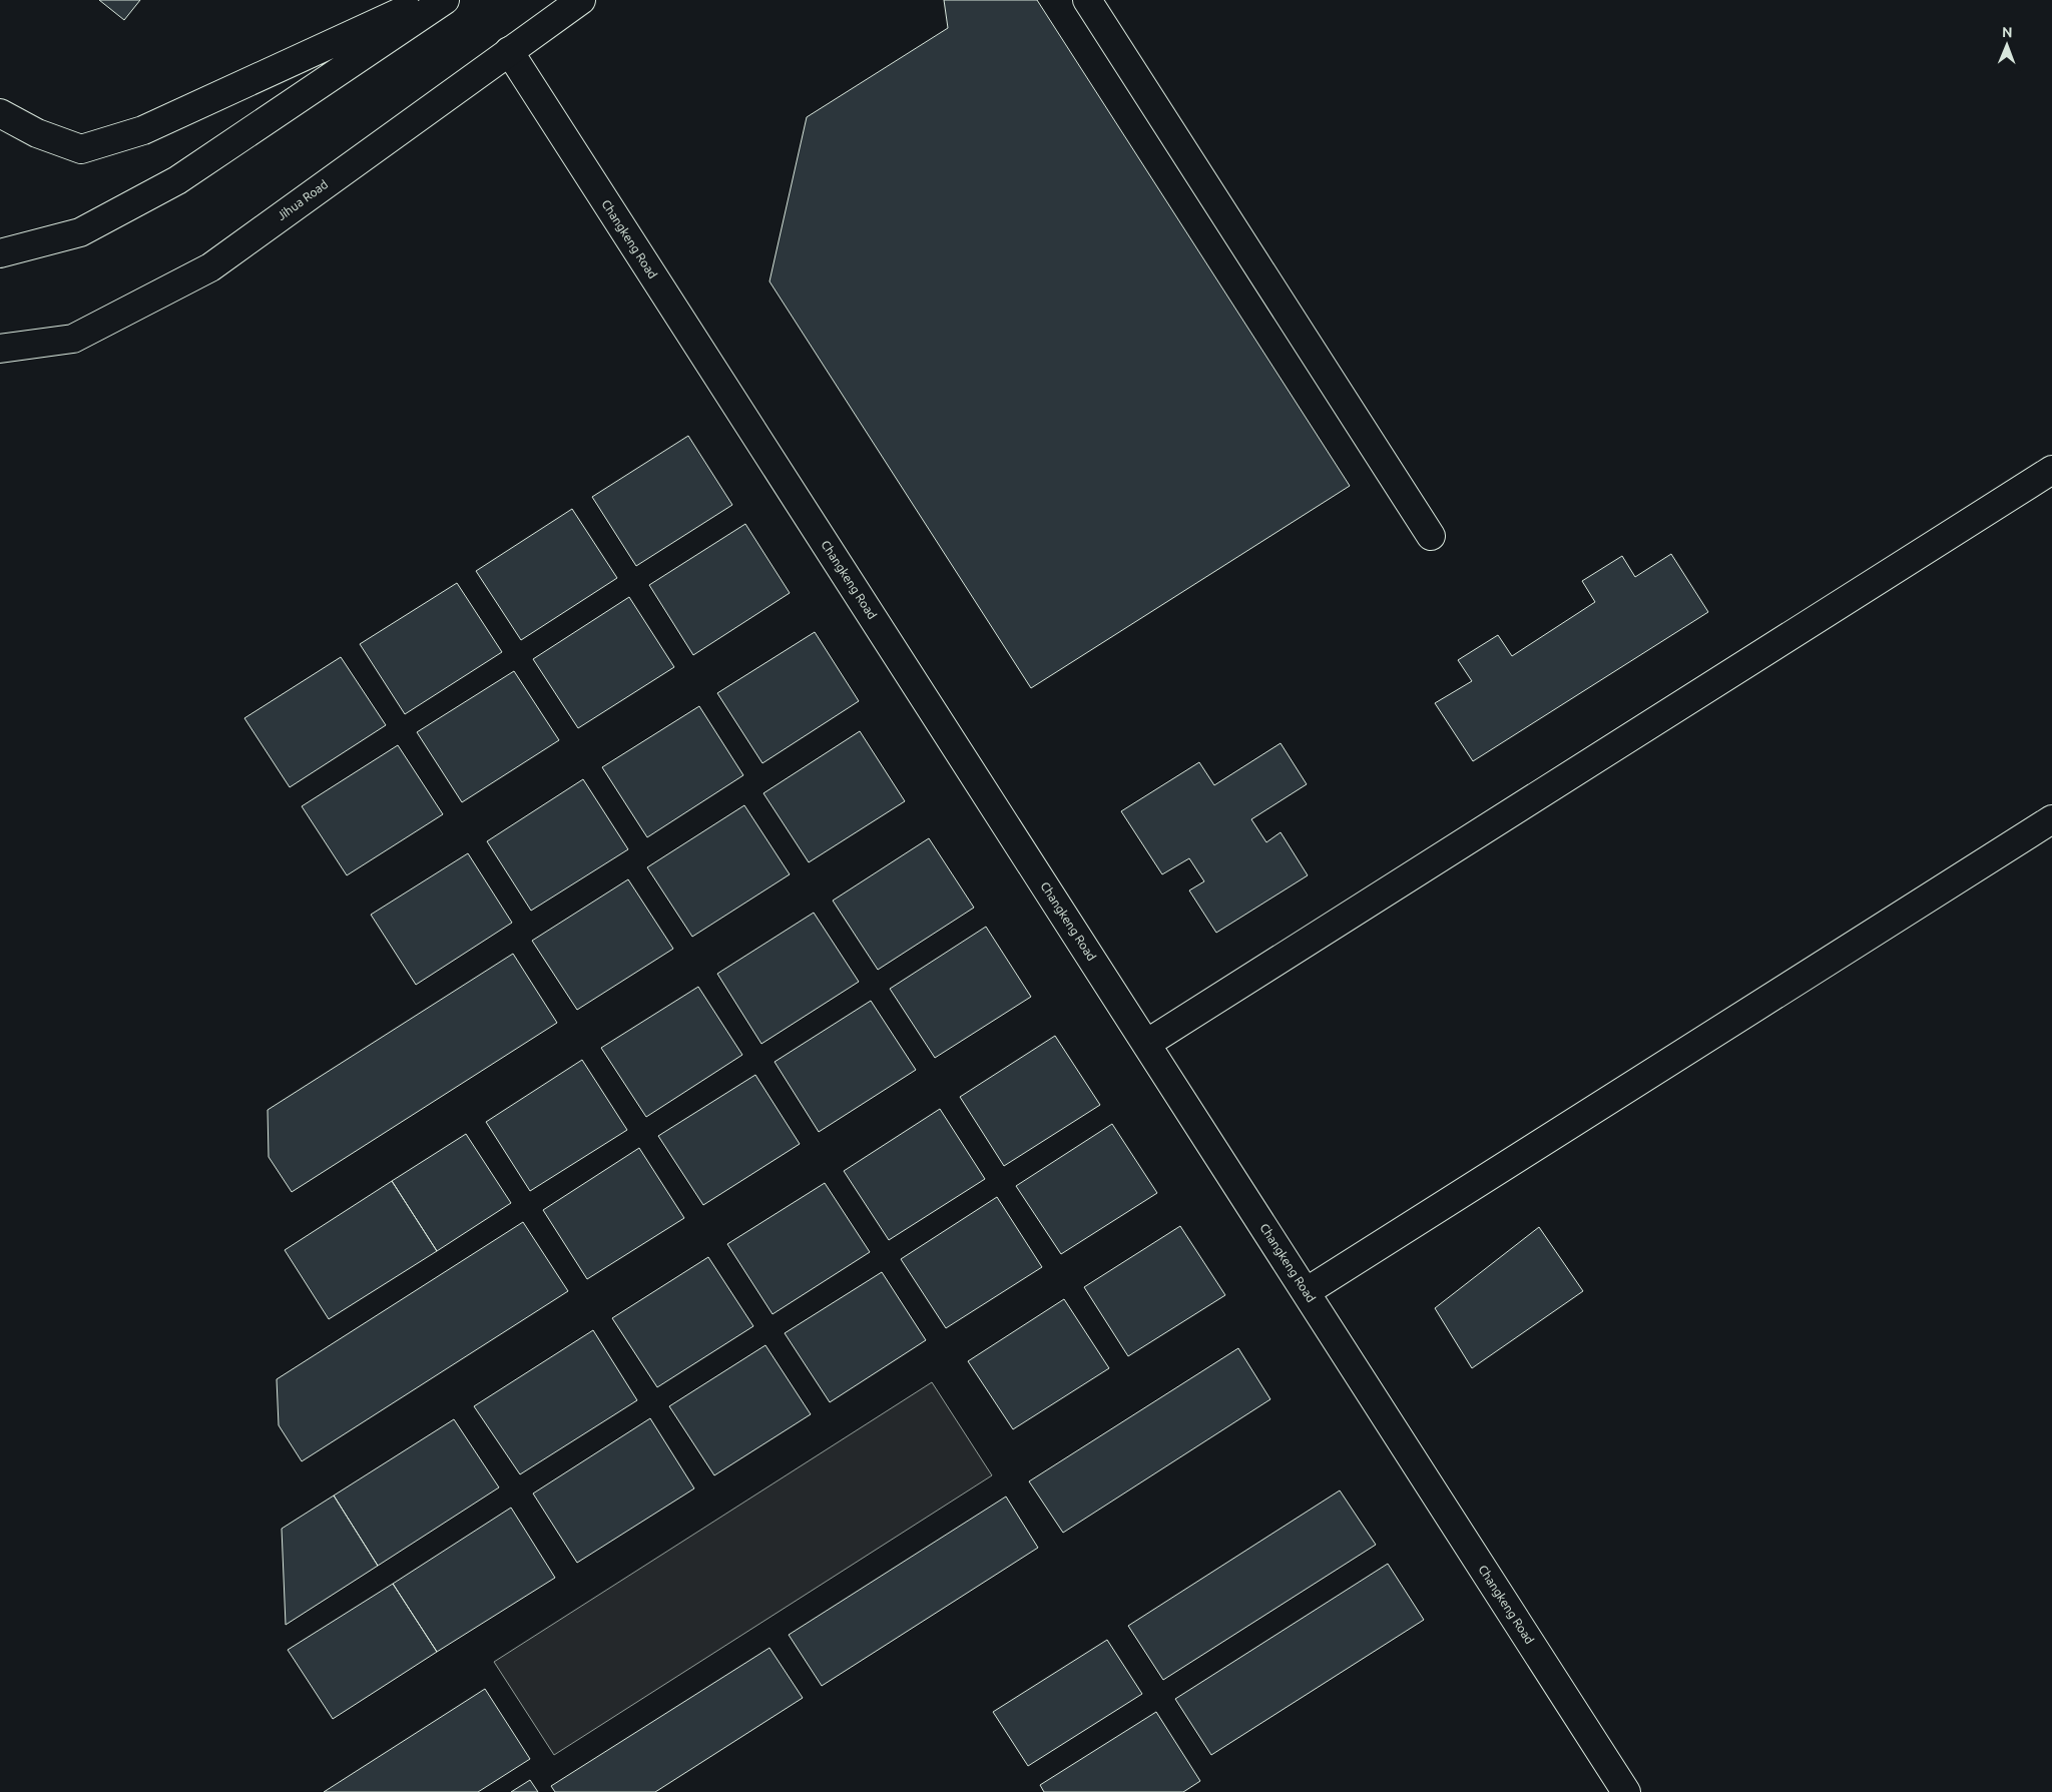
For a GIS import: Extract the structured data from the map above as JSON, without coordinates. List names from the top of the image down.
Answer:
{
  "streets": {
    "street": ["Jihua Road", "Changkeng Road"]
  },
  "crossings": [
    ["Jihua Road", "Changkeng Road"]
  ],
  "north": "top"
}
